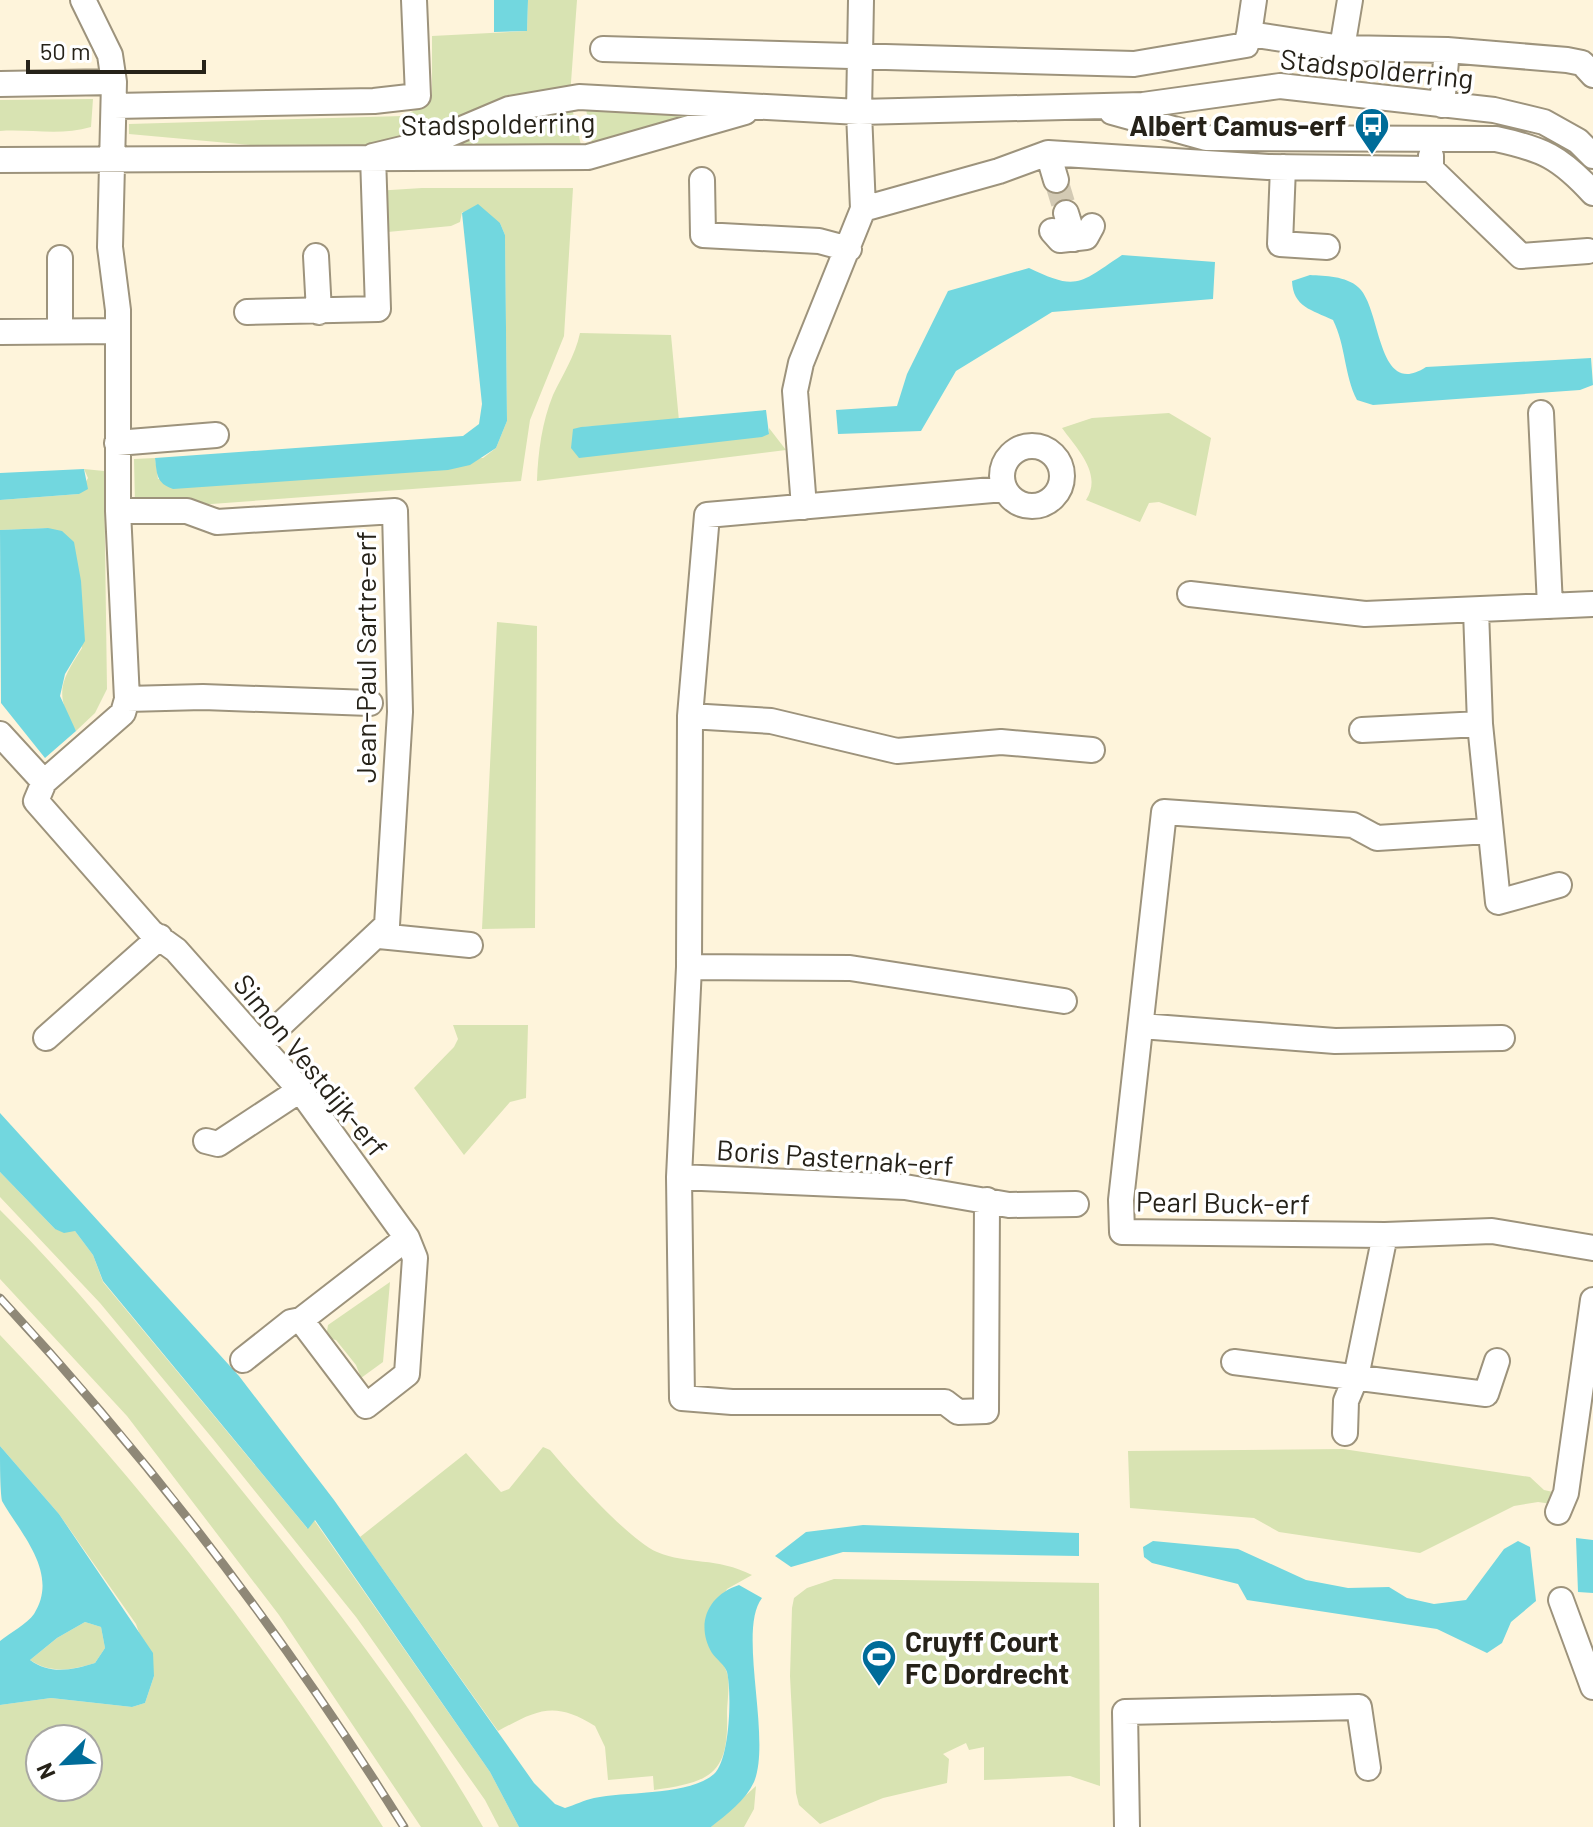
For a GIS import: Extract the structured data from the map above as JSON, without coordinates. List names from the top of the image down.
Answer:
{
  "streets": {
    "street": [
      "Stadspolderring",
      "Jean-Paul Sartre-erf",
      "Simon Vestdijk-erf",
      "Boris Pasternak-erf",
      "Pearl Buck-erf"
    ]
  },
  "places": {
    "bus stop": ["Albert Camus-erf"],
    "sports": ["Cruyff Court FC Dordrecht"]
  },
  "scale_bar": "50 m",
  "north": "bottom left"
}
